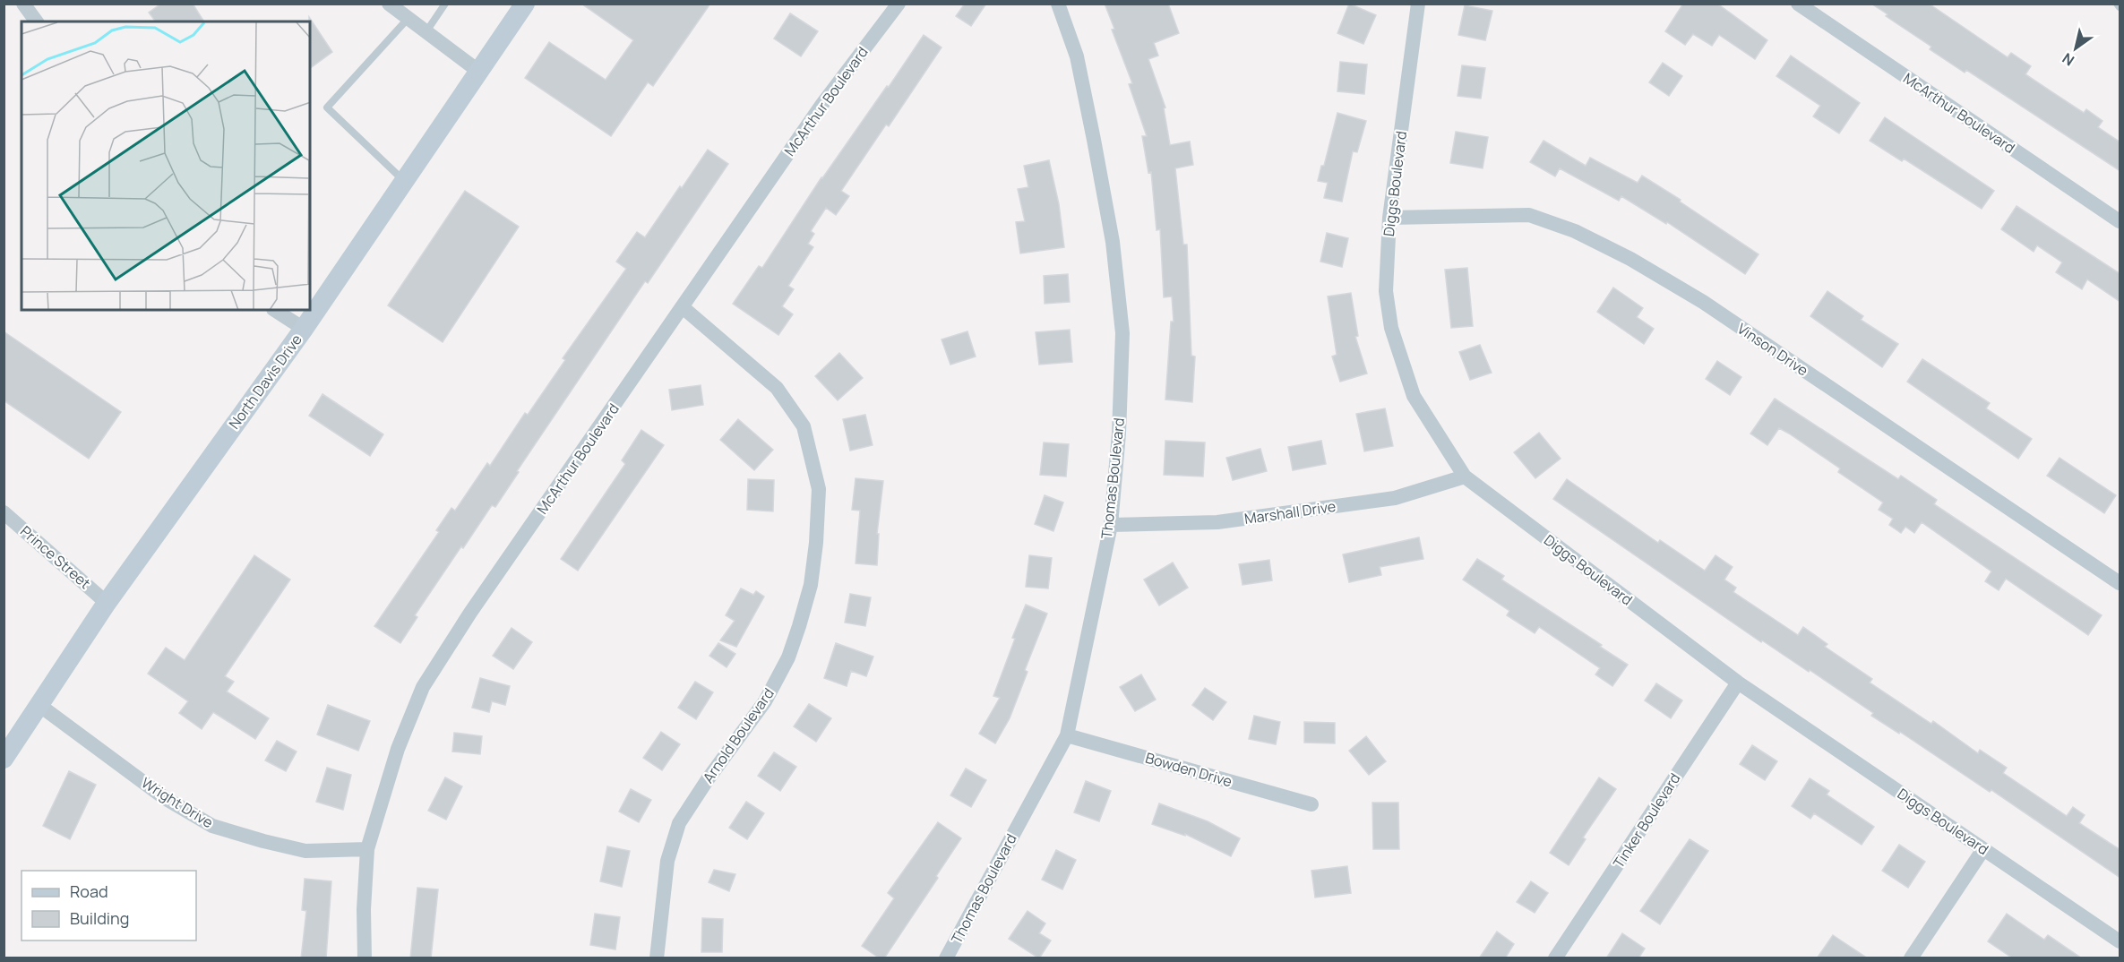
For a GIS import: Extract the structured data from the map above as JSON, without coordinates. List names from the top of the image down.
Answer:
{
  "streets": {
    "main road": ["North Davis Drive"],
    "street": [
      "McArthur Boulevard",
      "Diggs Boulevard",
      "Vinson Drive",
      "Thomas Boulevard",
      "Marshall Drive",
      "Prince Street",
      "Arnold Boulevard",
      "Bowden Drive",
      "Wright Drive",
      "Tinker Boulevard"
    ]
  },
  "crossings": [
    ["McArthur Boulevard", "Arnold Boulevard"],
    ["McArthur Boulevard", "Wright Drive"],
    ["Diggs Boulevard", "Vinson Drive"],
    ["Diggs Boulevard", "Marshall Drive"],
    ["Diggs Boulevard", "Tinker Boulevard"],
    ["North Davis Drive", "Prince Street"],
    ["North Davis Drive", "Wright Drive"],
    ["Thomas Boulevard", "Marshall Drive"],
    ["Thomas Boulevard", "Bowden Drive"]
  ],
  "legend": ["Road", "Building"],
  "north": "bottom left"
}
